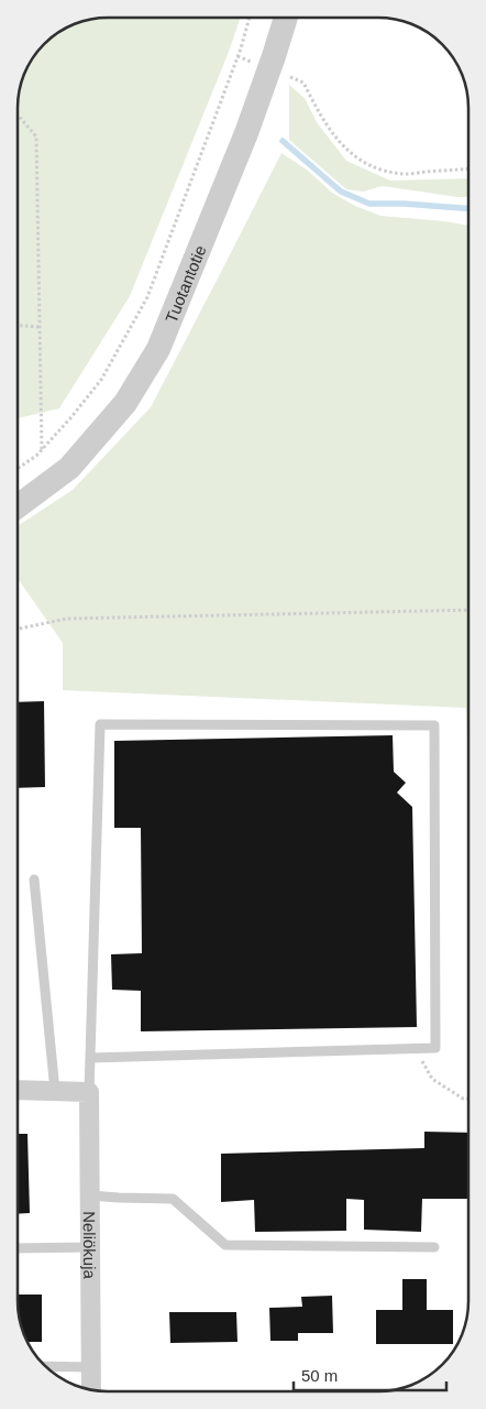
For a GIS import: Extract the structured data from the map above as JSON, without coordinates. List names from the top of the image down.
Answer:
{
  "streets": {
    "street": ["Tuotantotie", "Neliökuja"]
  },
  "scale_bar": "50 m"
}
